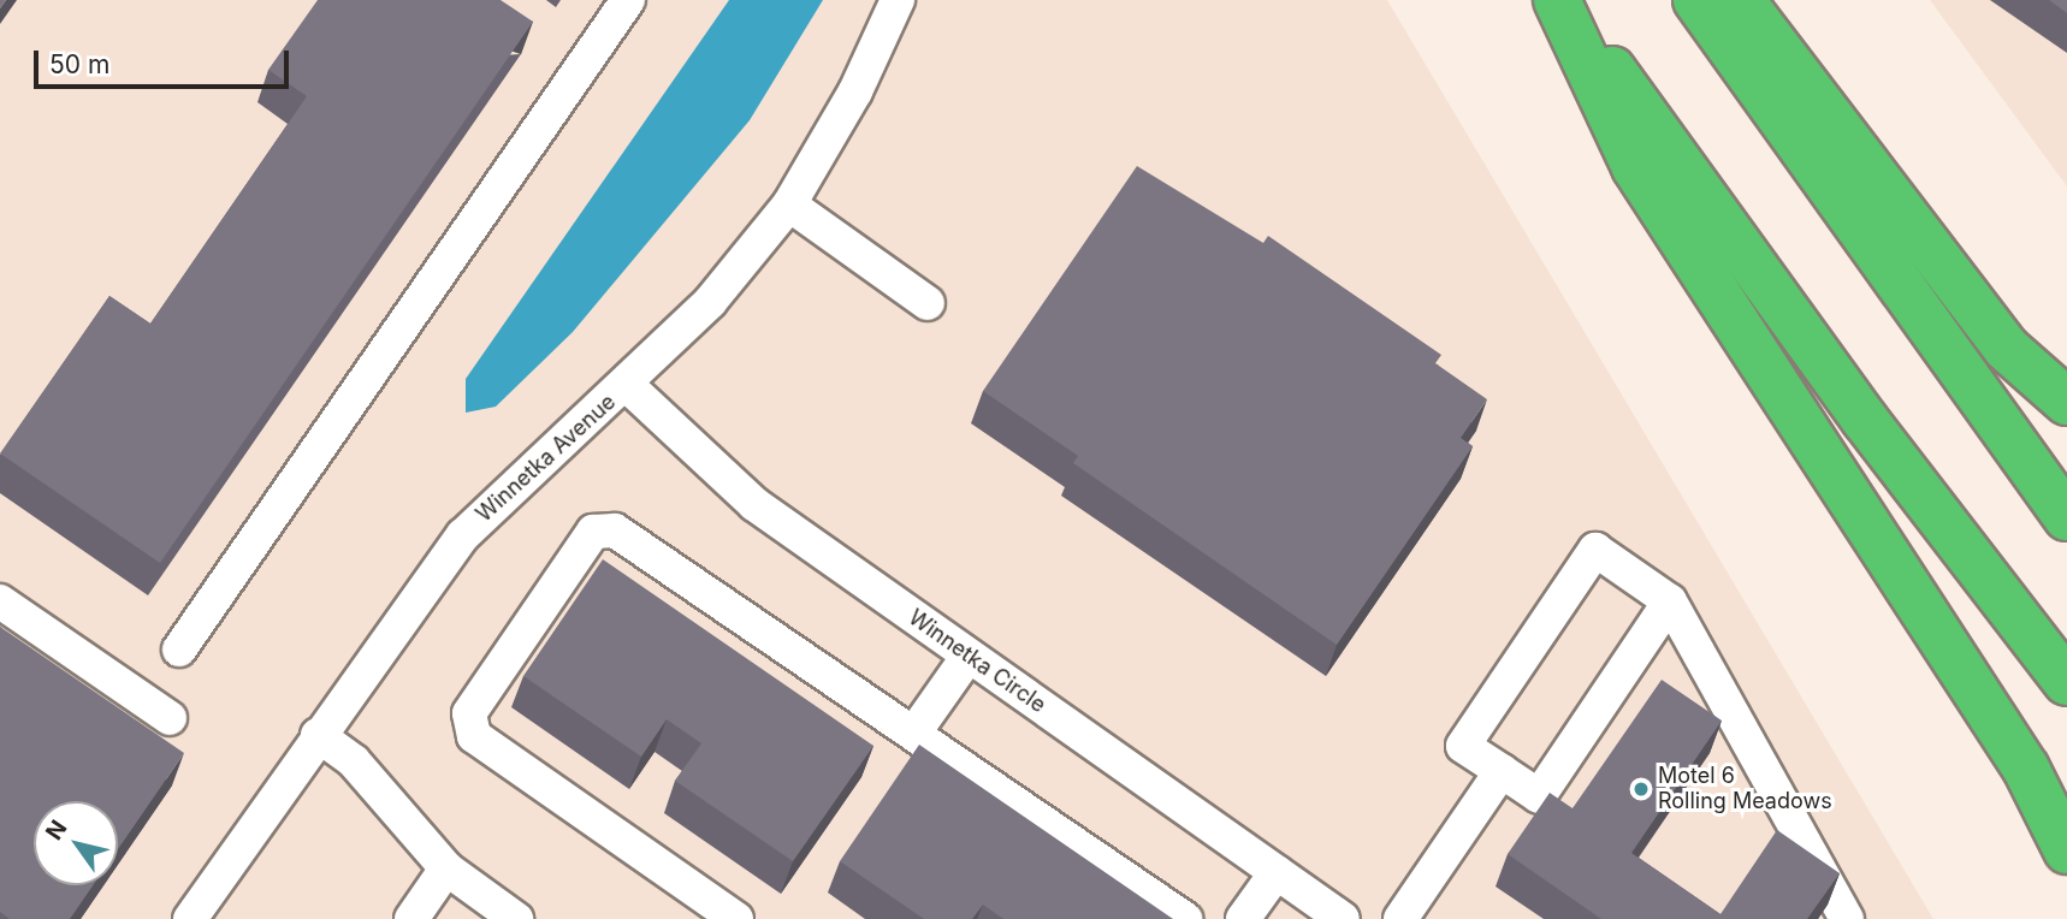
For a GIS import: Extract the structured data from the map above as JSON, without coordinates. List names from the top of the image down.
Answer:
{
  "streets": {
    "street": ["Winnetka Avenue", "Winnetka Circle"]
  },
  "crossings": [
    ["Winnetka Avenue", "Winnetka Circle"]
  ],
  "places": ["Motel 6 Rolling Meadows"],
  "scale_bar": "50 m",
  "north": "top left"
}
